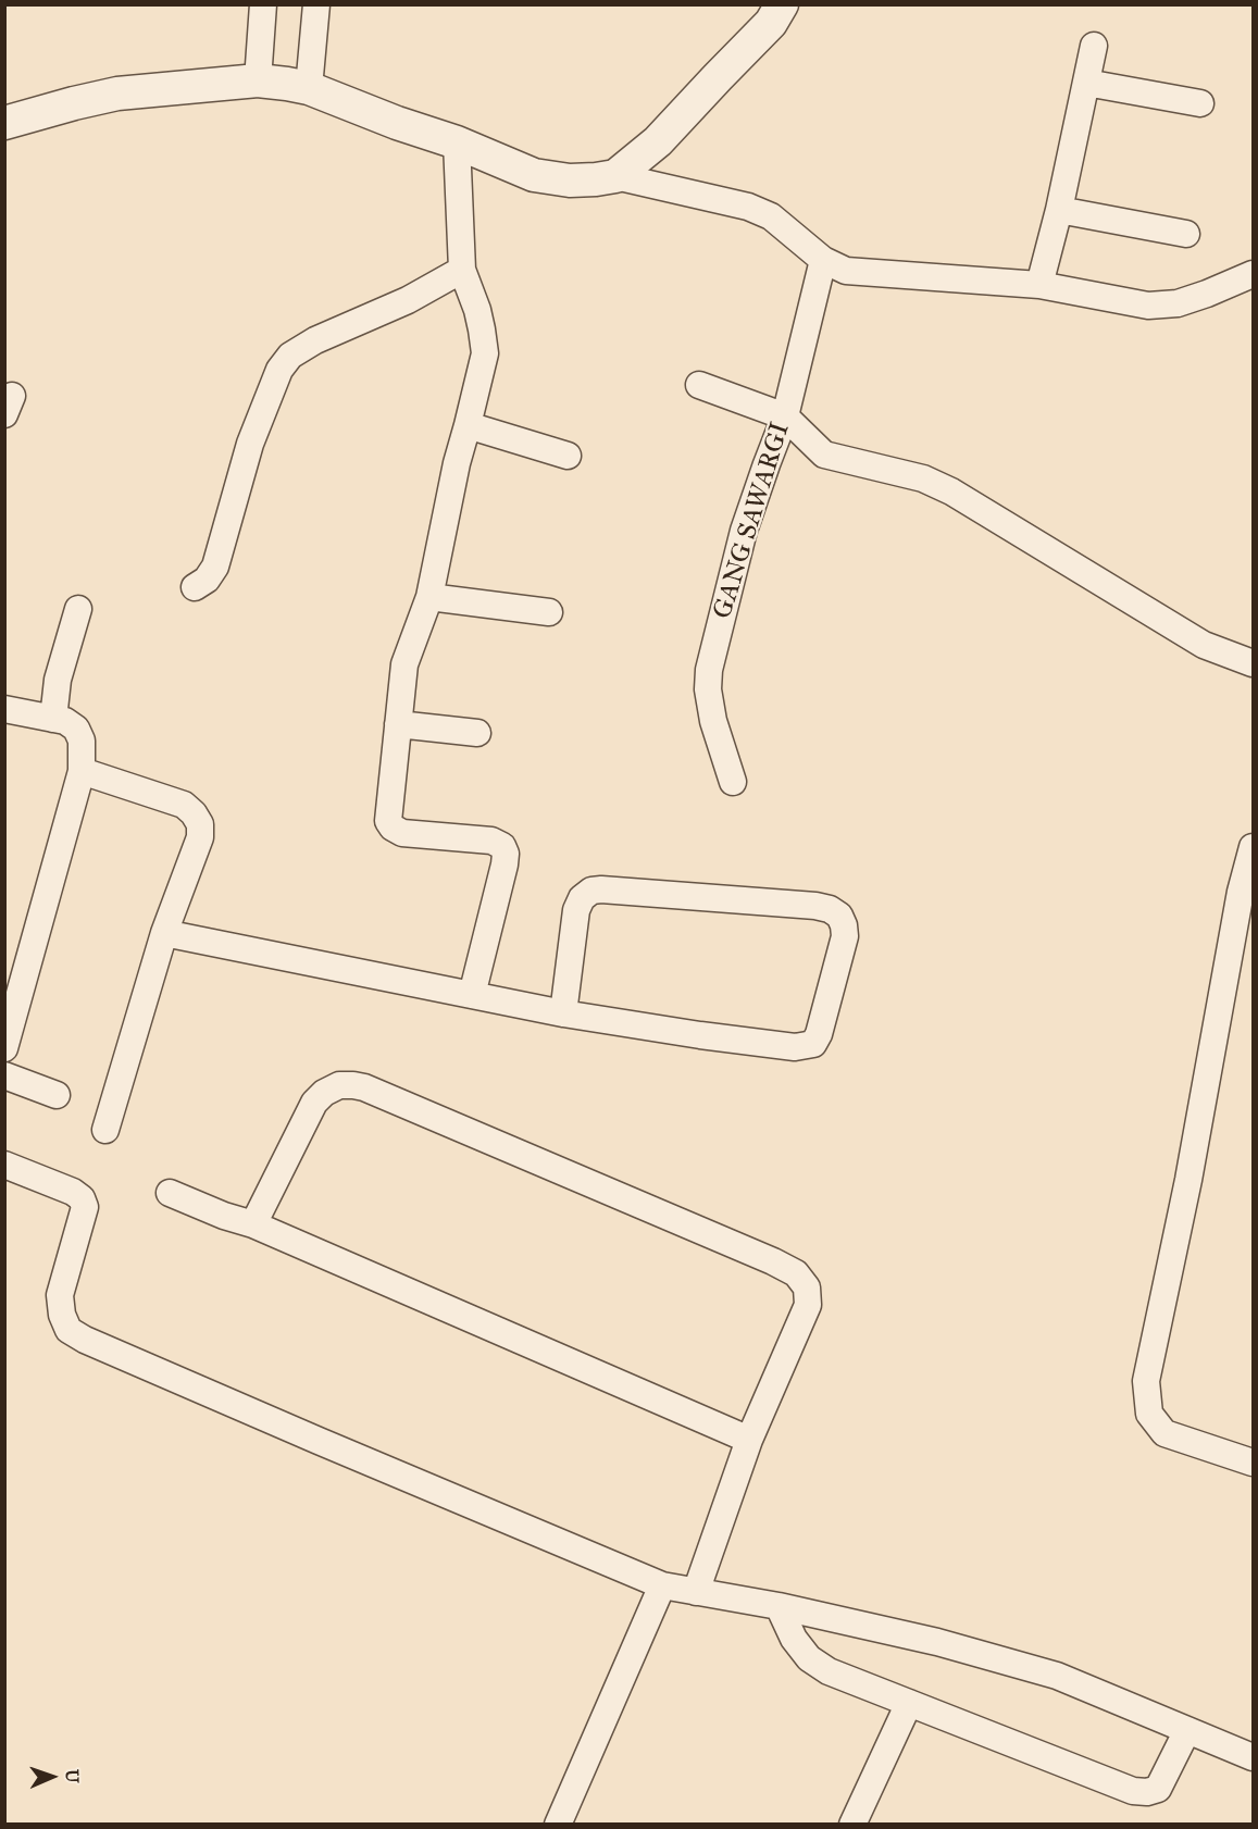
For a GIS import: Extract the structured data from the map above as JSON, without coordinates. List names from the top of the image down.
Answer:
{
  "streets": {
    "street": ["GANG SAWARGI"]
  },
  "north": "right"
}
